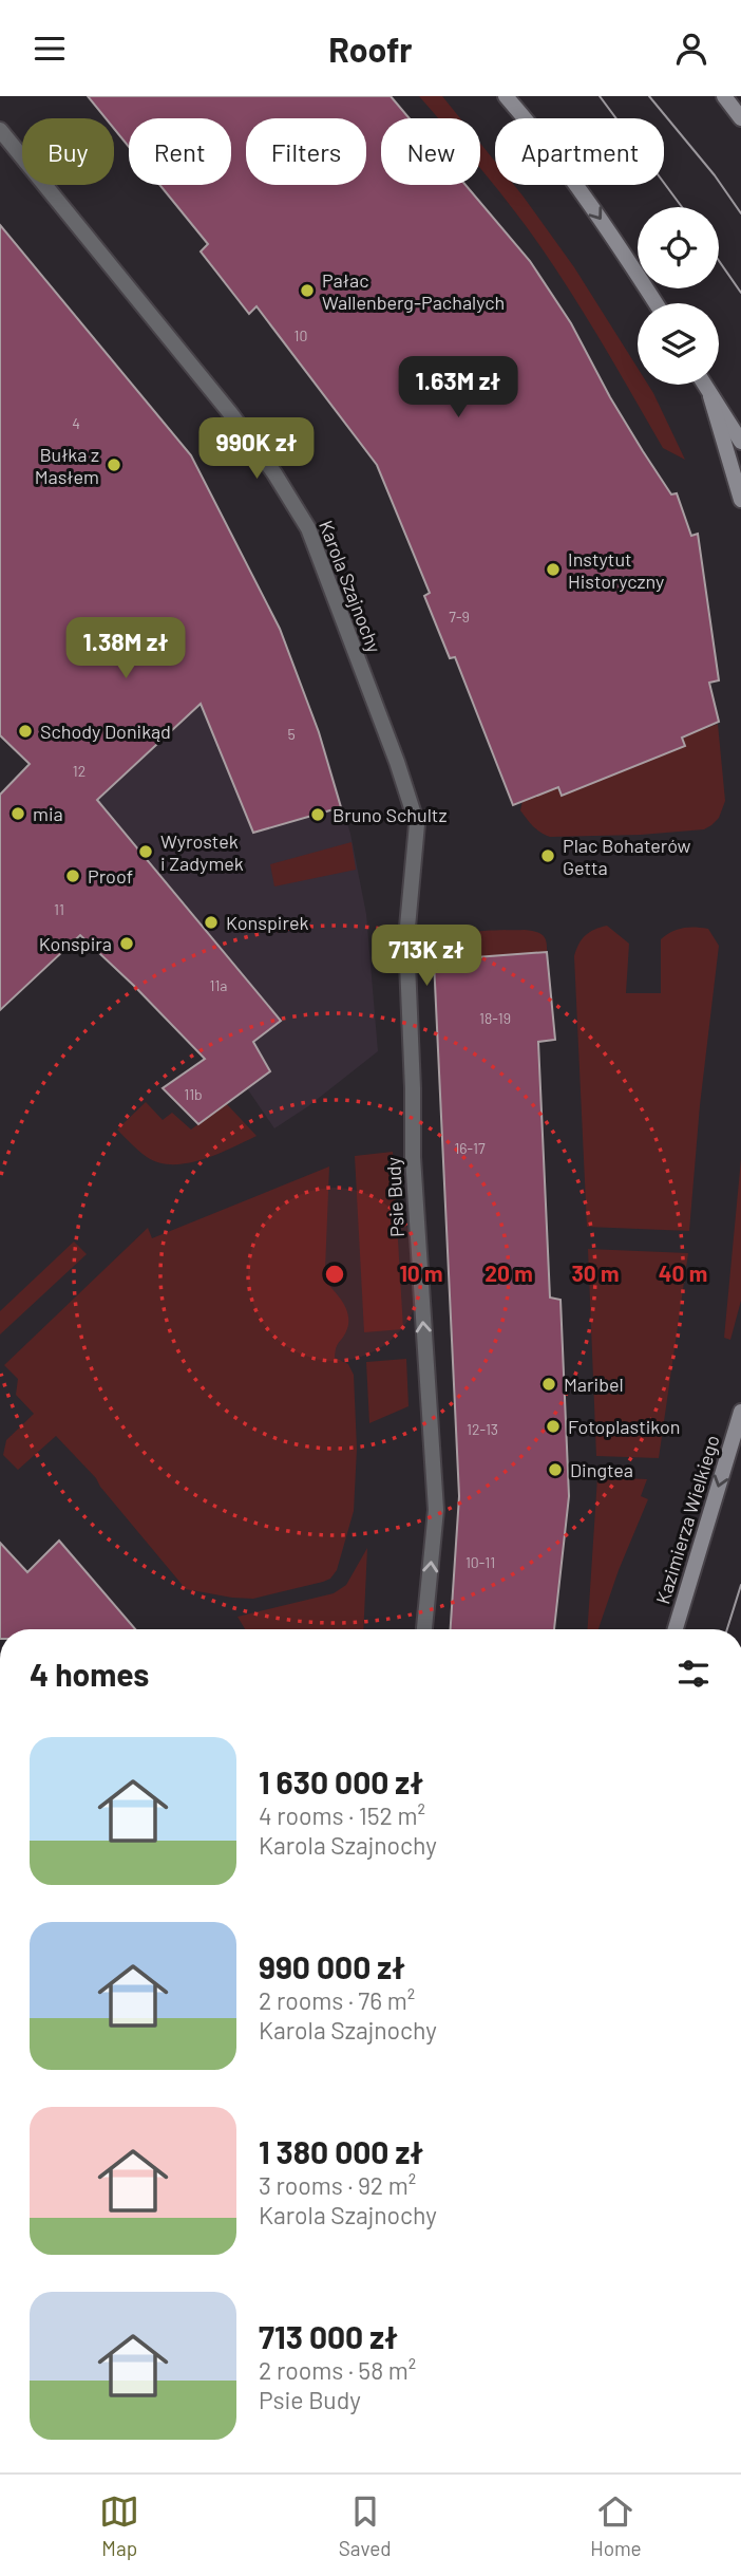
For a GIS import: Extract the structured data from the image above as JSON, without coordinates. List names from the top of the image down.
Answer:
{
  "streets": {
    "main road": ["Kazimierza Wielkiego"],
    "street": ["Karola Szajnochy", "Psie Budy"]
  },
  "crossings": [
    ["Karola Szajnochy", "Psie Budy"]
  ],
  "one_way": ["Psie Budy", "Kazimierza Wielkiego"],
  "places": [
    "Pałac Wallenberg-Pachalych",
    "Bułka z Masłem",
    "Instytut Historyczny",
    "Schody Donikąd",
    "mia",
    "Bruno Schultz",
    "Wyrostek i Zadymek",
    "Plac Bohaterów Getta",
    "Proof",
    "Konspirek",
    "Konspira",
    "Maribel",
    "Fotoplastikon",
    "Dingtea"
  ],
  "house_numbers": [
    "10",
    "4",
    "7-9",
    "5",
    "12",
    "11",
    "11a",
    "18-19",
    "11b",
    "16-17",
    "12-13",
    "10-11"
  ],
  "page": {
    "header": "Roofr",
    "chip": [
      "Buy",
      "Rent",
      "Filters",
      "New",
      "Apartment"
    ],
    "price": [
      "1.63M zł",
      "990K zł",
      "1.38M zł",
      "713K zł"
    ],
    "heading": "4 homes",
    "list": [
      {
        "name": "1 630 000 zł",
        "note": "4 rooms · 152 m² · Karola Szajnochy"
      },
      {
        "name": "990 000 zł",
        "note": "2 rooms · 76 m² · Karola Szajnochy"
      },
      {
        "name": "1 380 000 zł",
        "note": "3 rooms · 92 m² · Karola Szajnochy"
      },
      {
        "name": "713 000 zł",
        "note": "2 rooms · 58 m² · Psie Budy"
      }
    ],
    "tabs": ["Map", "Saved", "Home"]
  },
  "rings": [
    "10 m",
    "20 m",
    "30 m",
    "40 m"
  ]
}
